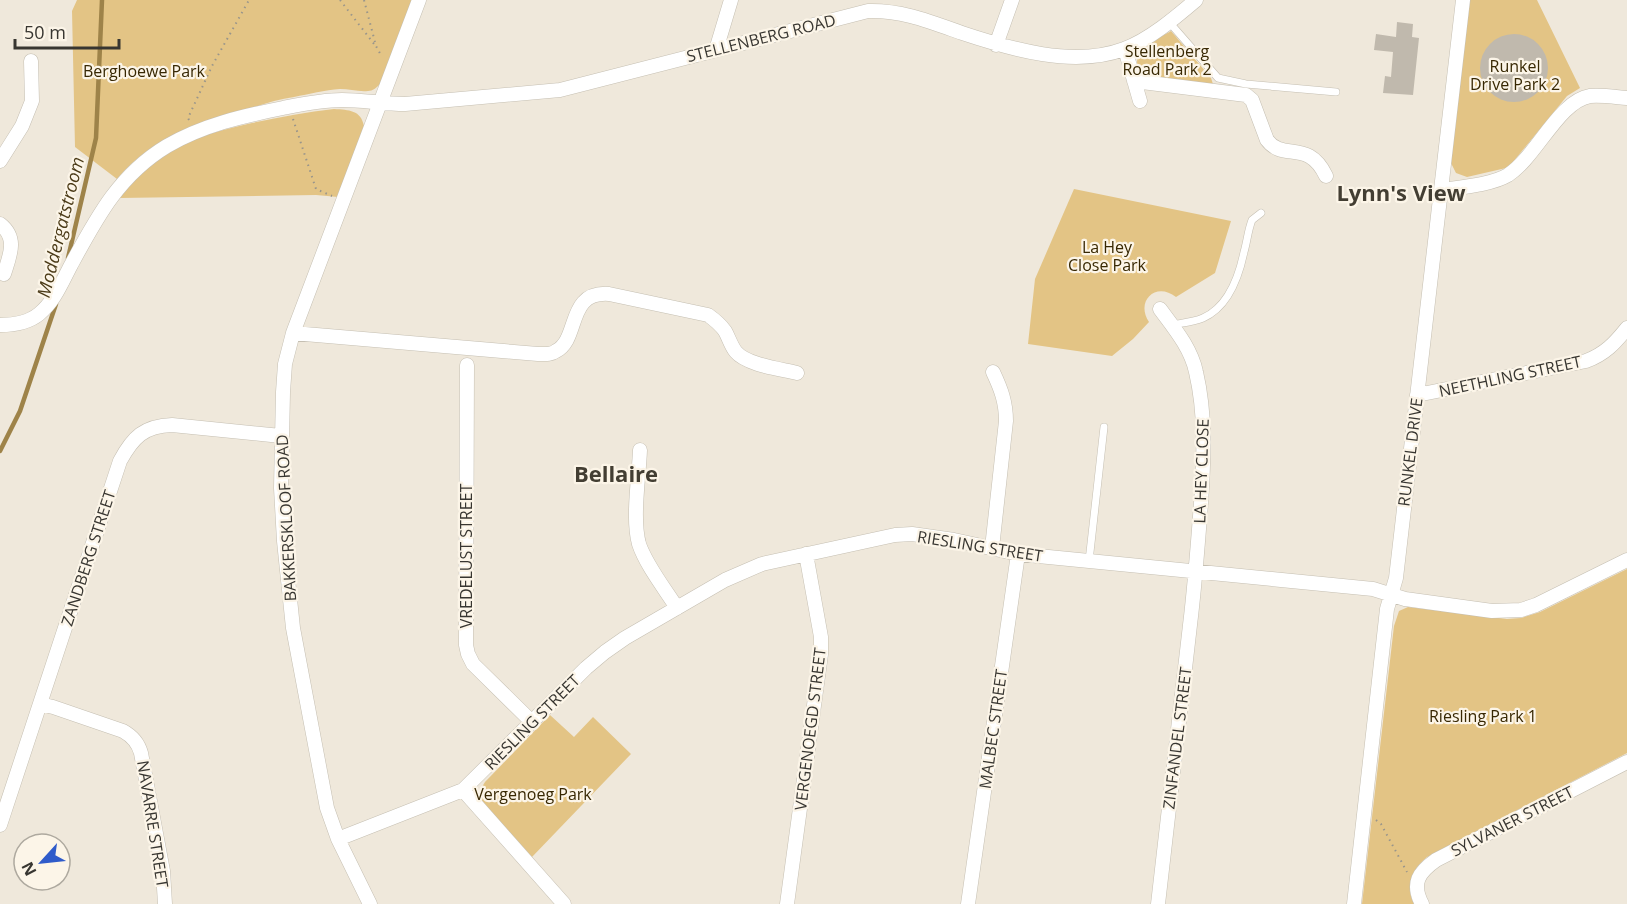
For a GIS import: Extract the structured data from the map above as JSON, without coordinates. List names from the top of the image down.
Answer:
{
  "streets": {
    "street": [
      "STELLENBERG ROAD",
      "NEETHLING STREET",
      "RUNKEL DRIVE",
      "LA HEY CLOSE",
      "BAKKERSKLOOF ROAD",
      "RIESLING STREET",
      "VREDELUST STREET",
      "ZANDBERG STREET",
      "VERGENOEGD STREET",
      "MALBEC STREET",
      "ZINFANDEL STREET",
      "SYLVANER STREET",
      "NAVARRE STREET"
    ]
  },
  "crossings": [
    ["STELLENBERG ROAD", "BAKKERSKLOOF ROAD"],
    ["NEETHLING STREET", "RUNKEL DRIVE"],
    ["RUNKEL DRIVE", "RIESLING STREET"],
    ["LA HEY CLOSE", "RIESLING STREET"],
    ["LA HEY CLOSE", "ZINFANDEL STREET"],
    ["BAKKERSKLOOF ROAD", "RIESLING STREET"],
    ["BAKKERSKLOOF ROAD", "ZANDBERG STREET"],
    ["RIESLING STREET", "VREDELUST STREET"],
    ["RIESLING STREET", "VERGENOEGD STREET"],
    ["RIESLING STREET", "MALBEC STREET"],
    ["RIESLING STREET", "ZINFANDEL STREET"],
    ["ZANDBERG STREET", "NAVARRE STREET"]
  ],
  "districts": ["Lynn's View", "Bellaire"],
  "water": ["Moddergatstroom"],
  "parks": [
    "Stellenberg Road Park 2",
    "Runkel Drive Park 2",
    "Berghoewe Park",
    "La Hey Close Park",
    "Riesling Park 1",
    "Vergenoeg Park"
  ],
  "scale_bar": "50 m",
  "north": "bottom left"
}
